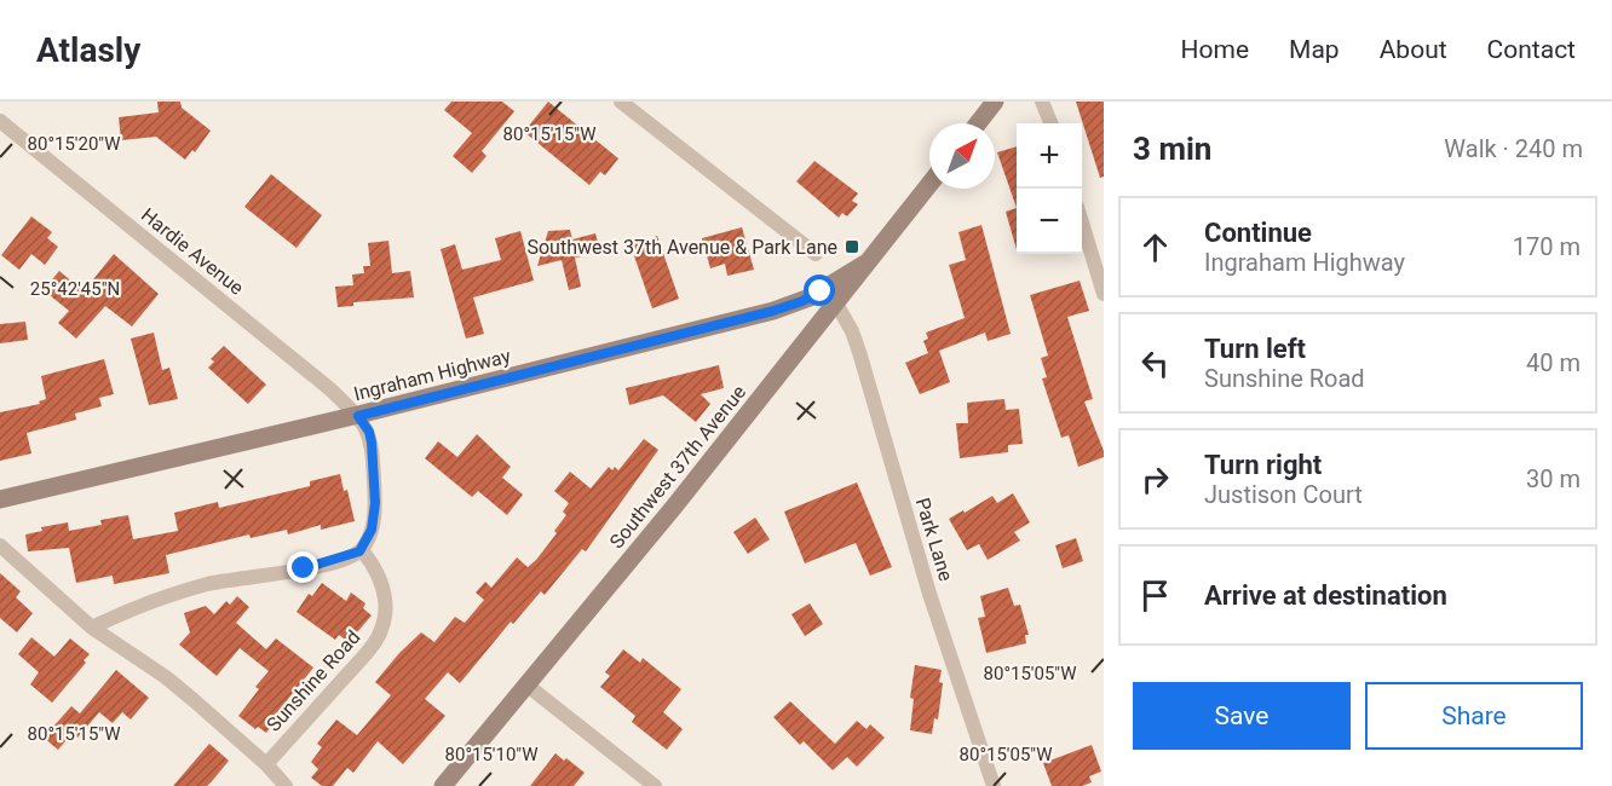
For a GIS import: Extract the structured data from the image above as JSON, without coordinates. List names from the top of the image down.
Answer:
{
  "streets": {
    "main road": ["Ingraham Highway", "Southwest 37th Avenue"],
    "street": ["Hardie Avenue", "Park Lane", "Sunshine Road"]
  },
  "crossings": [
    ["Hardie Avenue", "Ingraham Highway"],
    ["Ingraham Highway", "Southwest 37th Avenue"],
    ["Southwest 37th Avenue", "Park Lane"]
  ],
  "places": {
    "transit": ["Southwest 37th Avenue & Park Lane"]
  },
  "north": "top right",
  "page": {
    "header": "Atlasly",
    "nav": [
      "Home",
      "Map",
      "About",
      "Contact"
    ],
    "heading": ["3 min", "Walk · 240 m"],
    "map_buttons": ["+", "−"],
    "list": [
      ["Continue", "Ingraham Highway", "170 m"],
      ["Turn left", "Sunshine Road", "40 m"],
      ["Turn right", "Justison Court", "30 m"],
      "Arrive at destination"
    ],
    "buttons": ["Save", "Share"]
  },
  "coordinates": [
    "80°15'15\"W",
    "80°15'20\"W",
    "25°42'45\"N",
    "80°15'05\"W",
    "80°15'10\"W"
  ]
}
